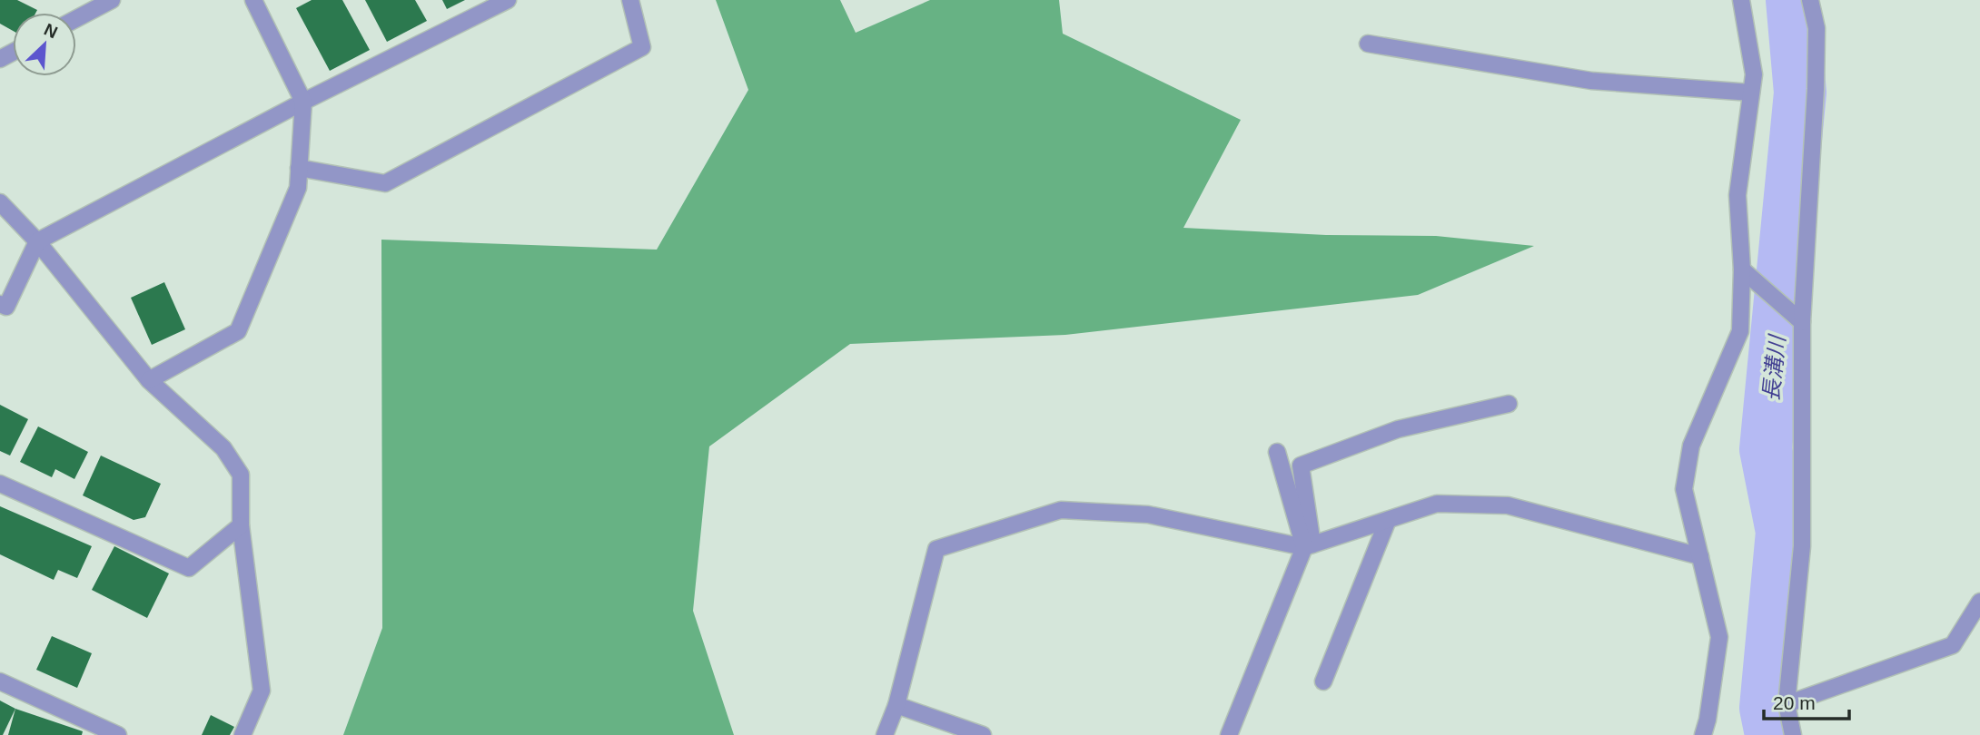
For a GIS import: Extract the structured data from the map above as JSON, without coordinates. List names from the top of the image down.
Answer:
{
  "water": ["長溝川"],
  "scale_bar": "20 m",
  "north": "top right"
}
